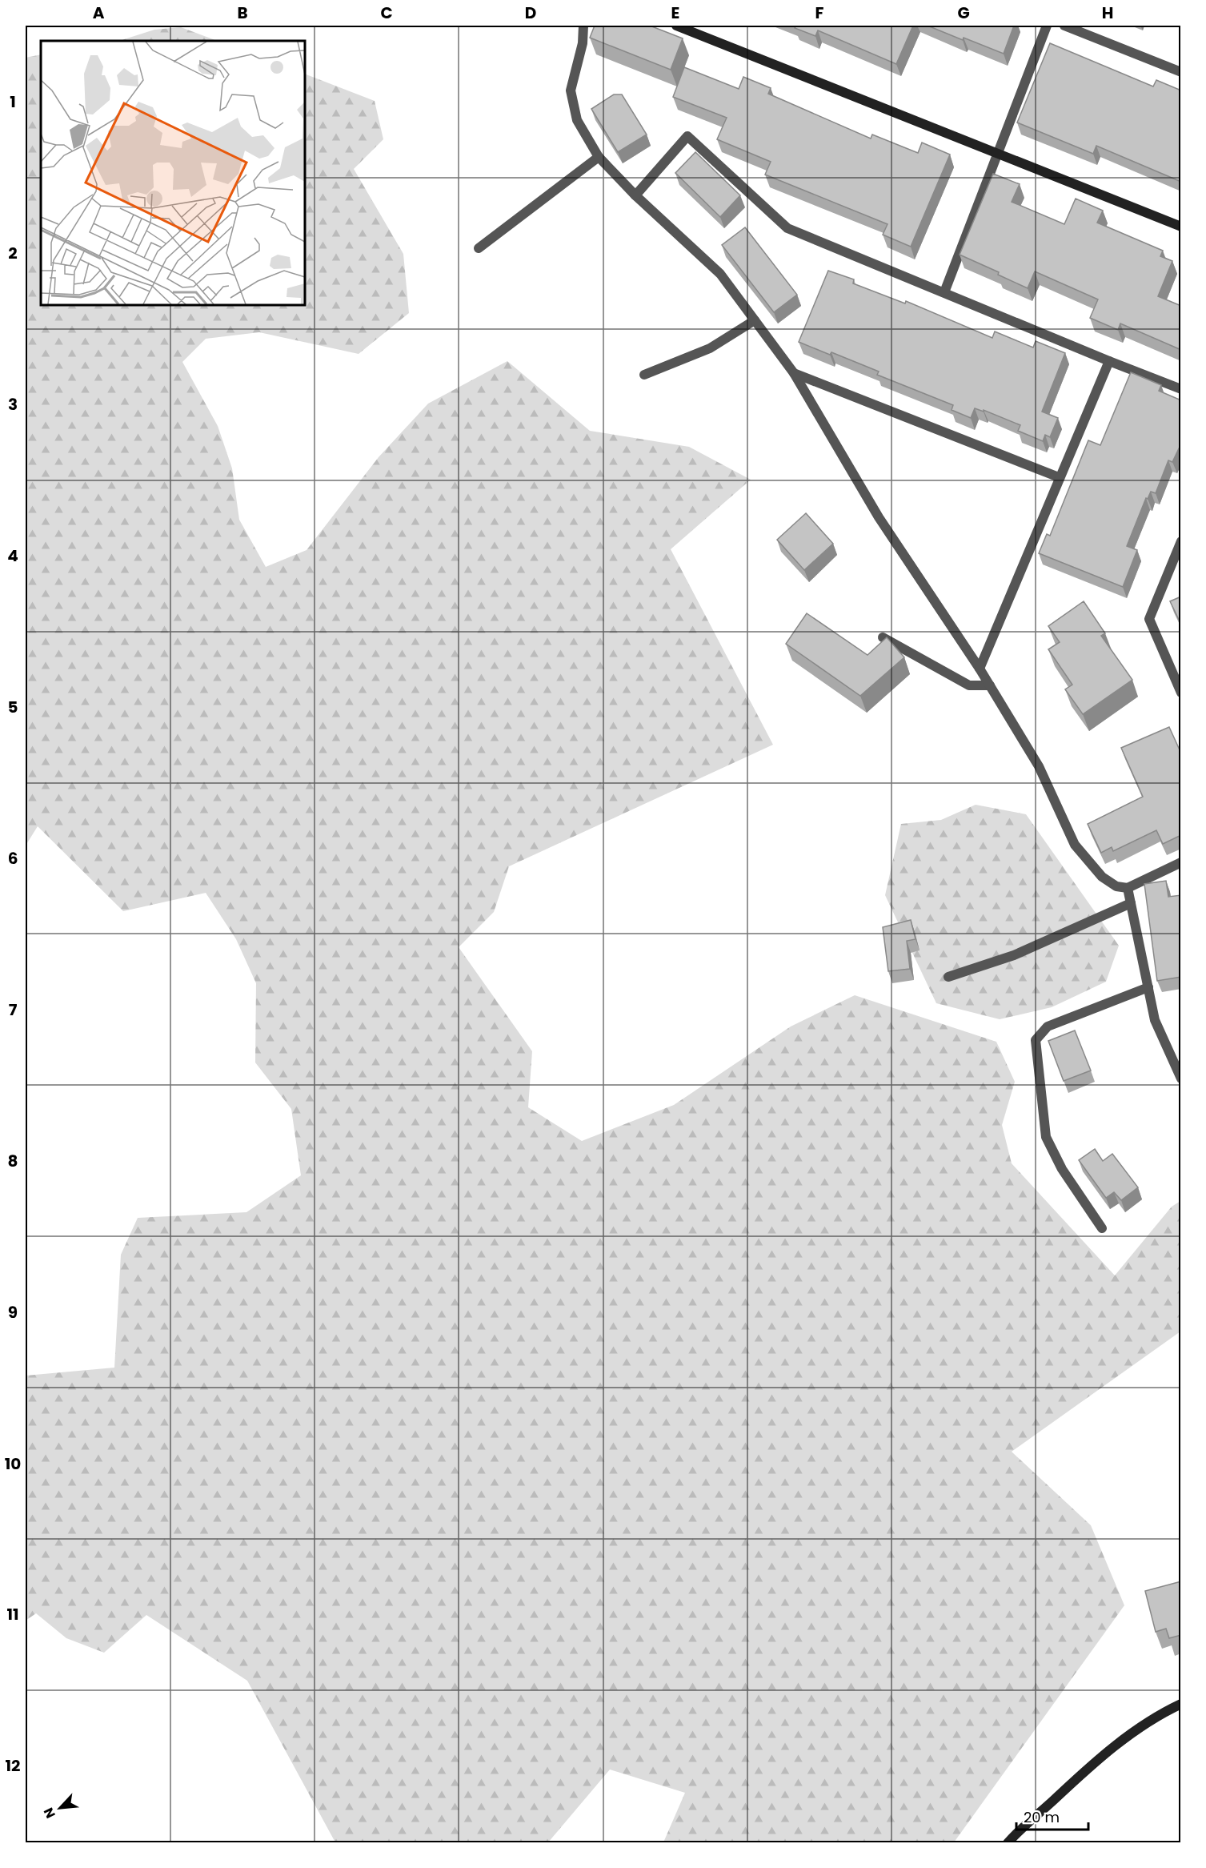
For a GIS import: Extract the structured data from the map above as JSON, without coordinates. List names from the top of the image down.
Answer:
{
  "scale_bar": "20 m",
  "north": "bottom left",
  "grid": {
    "columns": [
      "A",
      "B",
      "C",
      "D",
      "E",
      "F",
      "G",
      "H"
    ],
    "rows": [
      "1",
      "2",
      "3",
      "4",
      "5",
      "6",
      "7",
      "8",
      "9",
      "10",
      "11",
      "12"
    ]
  }
}
